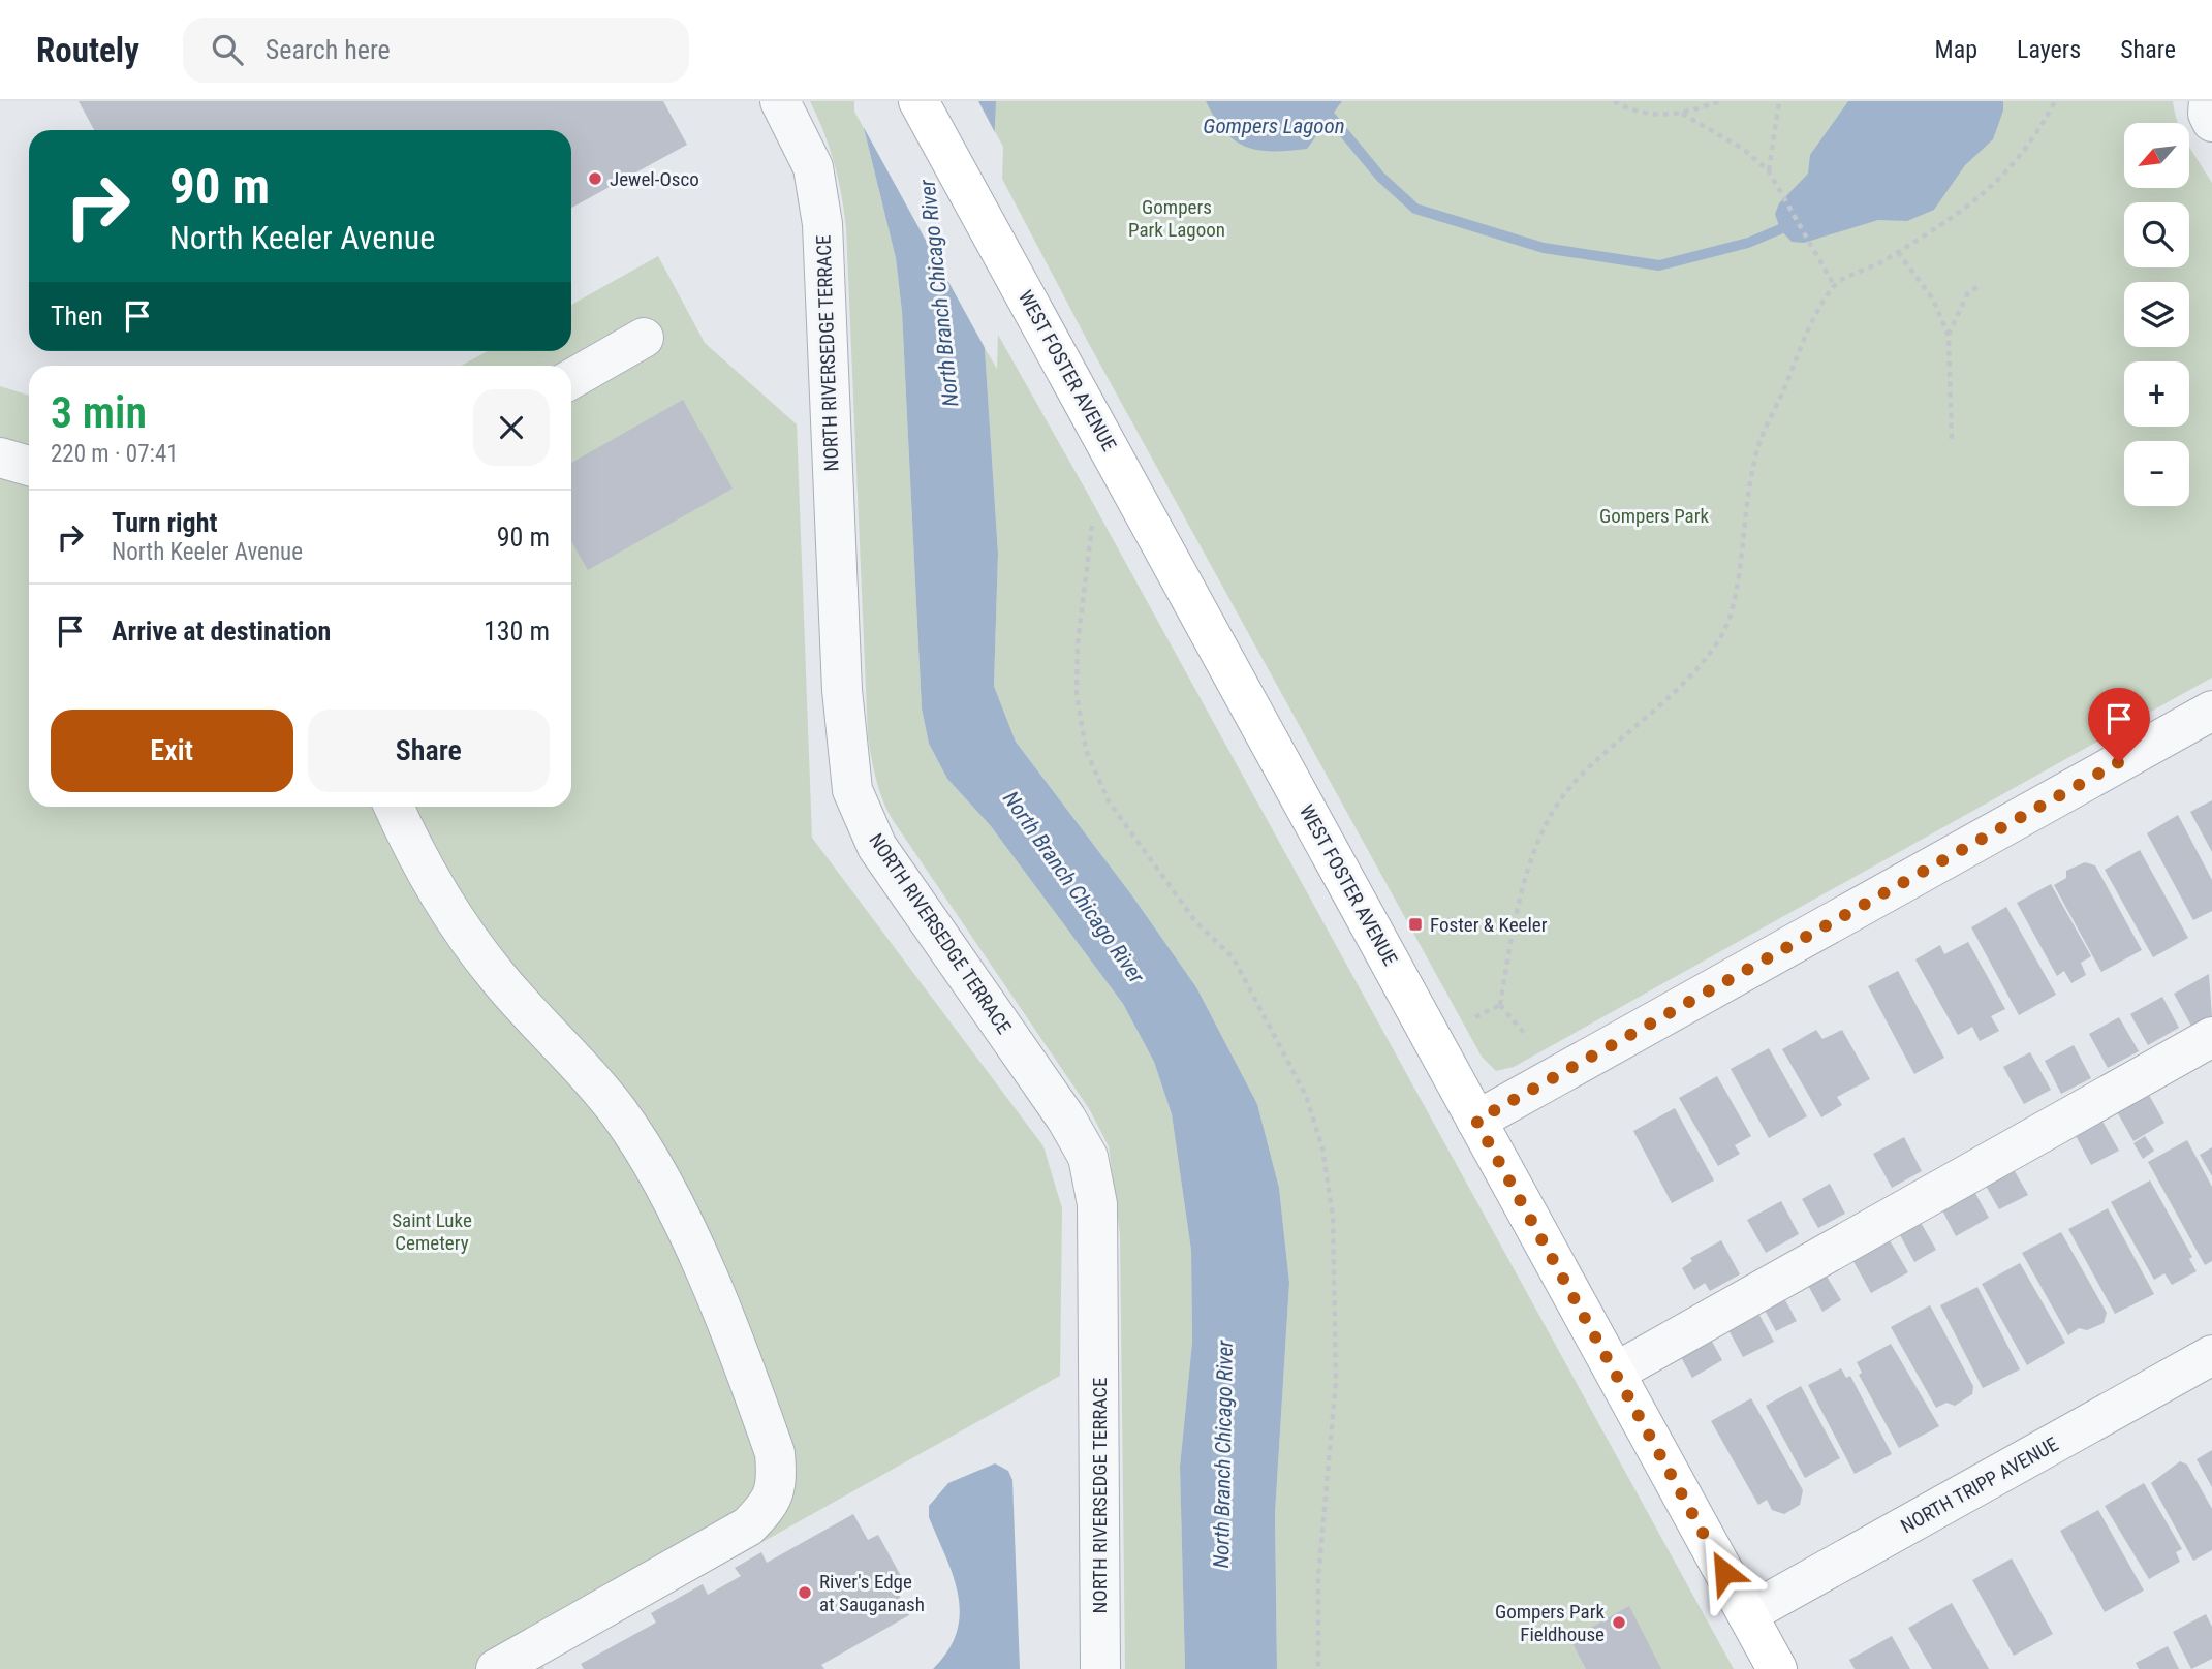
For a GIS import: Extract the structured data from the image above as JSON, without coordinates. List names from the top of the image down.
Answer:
{
  "streets": {
    "main road": ["WEST FOSTER AVENUE"],
    "street": ["NORTH RIVERSEDGE TERRACE", "NORTH TRIPP AVENUE"]
  },
  "crossings": [
    ["WEST FOSTER AVENUE", "NORTH TRIPP AVENUE"]
  ],
  "water": ["Gompers Lagoon", "North Branch Chicago River"],
  "parks": ["Gompers Park Lagoon", "Gompers Park", "Saint Luke Cemetery"],
  "places": {
    "other": ["Jewel-Osco", "River's Edge at Sauganash", "Gompers Park Fieldhouse"],
    "transit": ["Foster & Keeler"]
  },
  "north": "bottom left",
  "page": {
    "header": "Routely",
    "search": "Search here",
    "nav": ["Map", "Layers", "Share"],
    "map_buttons": ["+", "−"],
    "turn": ["90 m", "North Keeler Avenue"],
    "then": "Then",
    "heading": ["3 min", "220 m · 07:41"],
    "list": [
      {
        "name": "Turn right",
        "note": "North Keeler Avenue",
        "value": "90 m"
      },
      {
        "name": "Arrive at destination",
        "value": "130 m"
      }
    ],
    "buttons": ["Exit", "Share"]
  }
}
